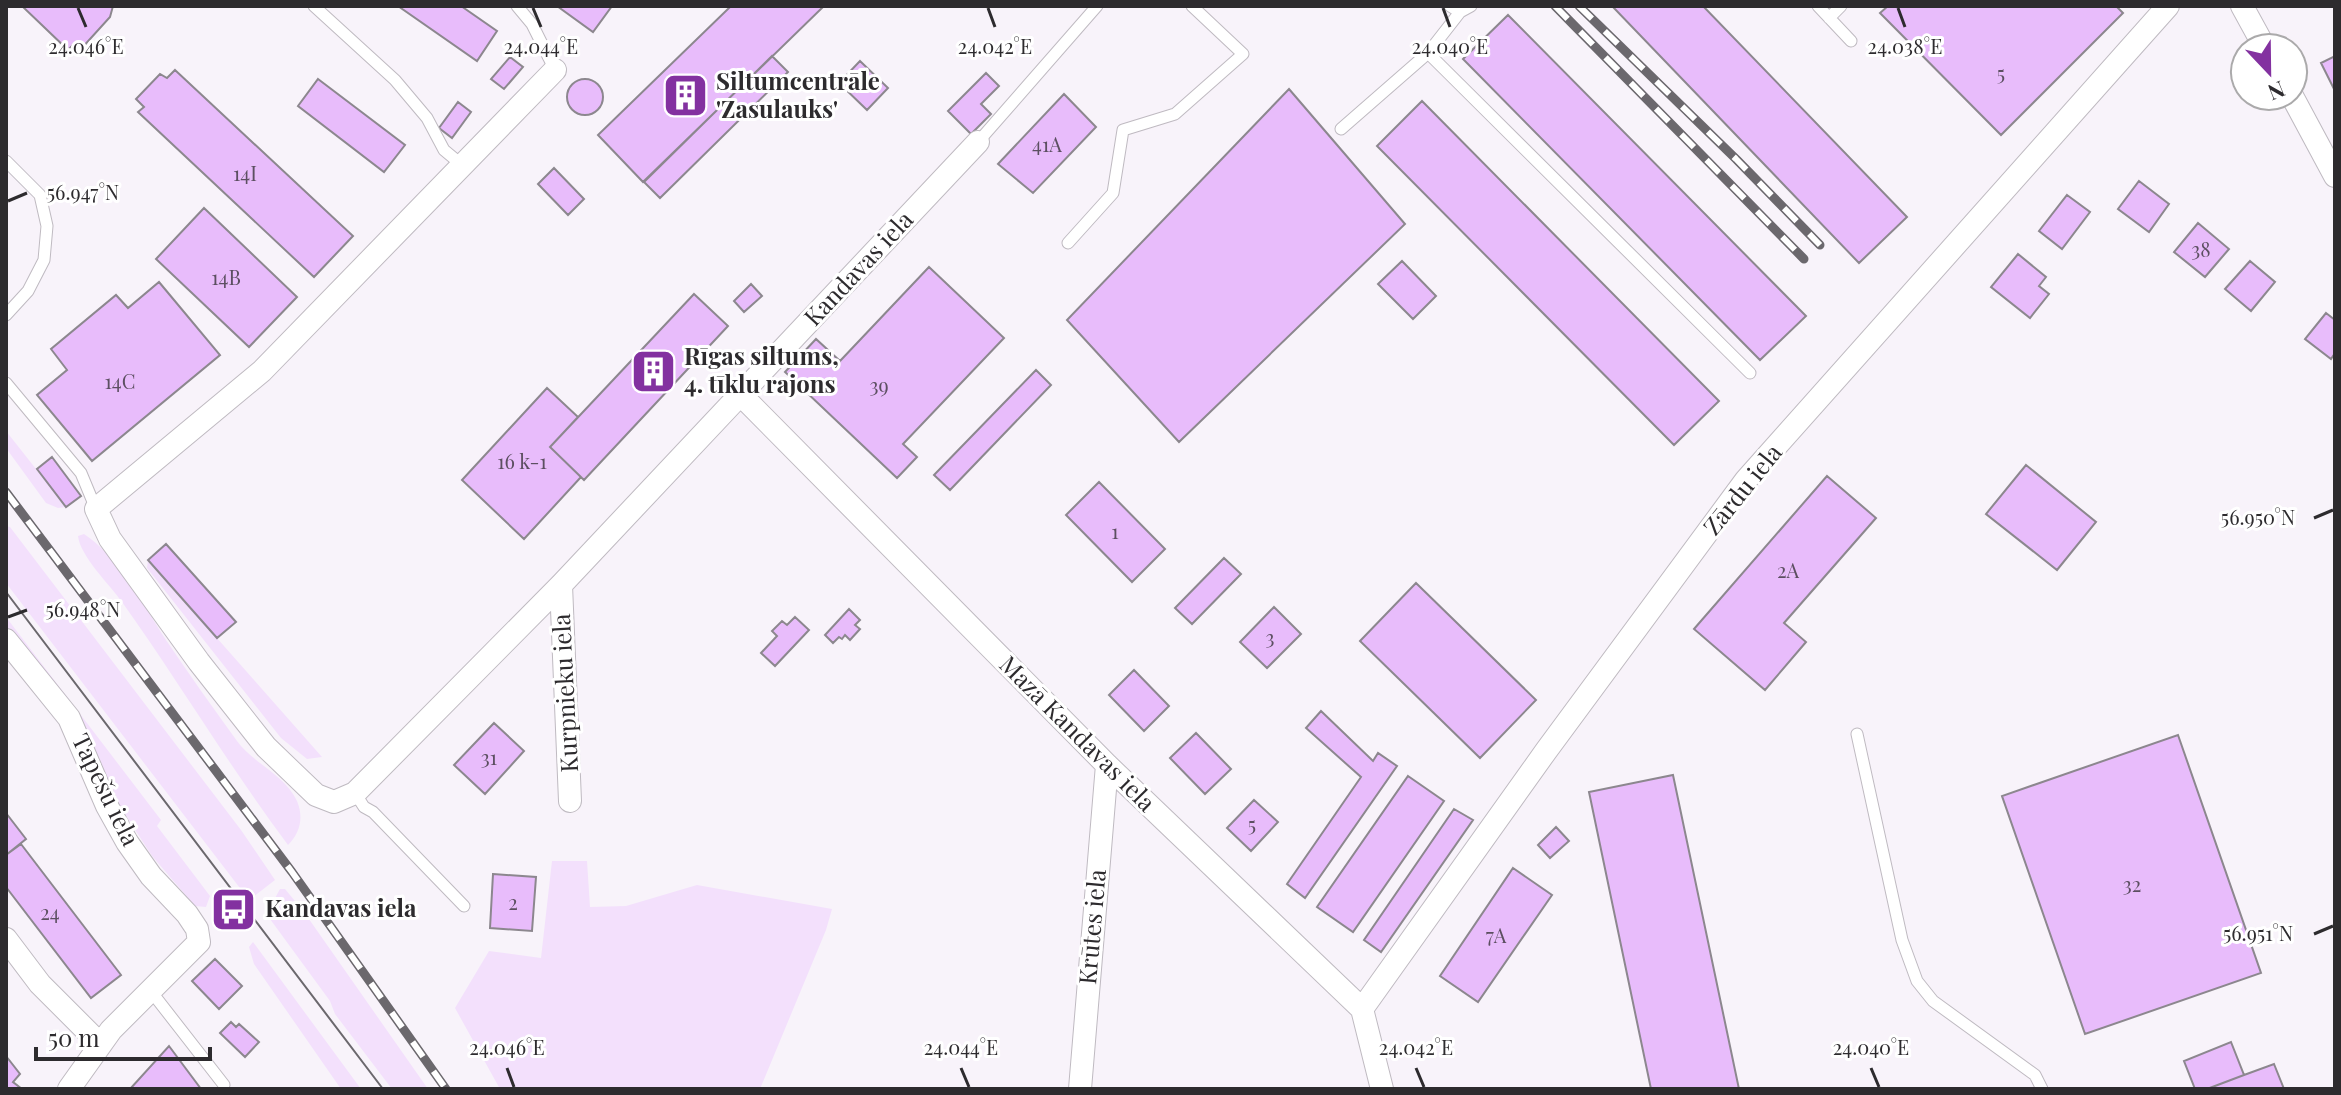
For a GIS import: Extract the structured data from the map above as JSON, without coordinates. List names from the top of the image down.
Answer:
{
  "streets": {
    "street": [
      "Kandavas iela",
      "Zārdu iela",
      "Kurpnieku iela",
      "Mazā Kandavas iela",
      "Tapešu iela",
      "Krūtes iela"
    ]
  },
  "crossings": [
    ["Kandavas iela", "Kurpnieku iela"],
    ["Kandavas iela", "Mazā Kandavas iela"],
    ["Zārdu iela", "Mazā Kandavas iela"],
    ["Mazā Kandavas iela", "Krūtes iela"]
  ],
  "places": {
    "building": ["Siltumcentrāle 'Zasulauks'", "Rīgas siltums, 4. tīklu rajons"],
    "bus stop": ["Kandavas iela"]
  },
  "house_numbers": [
    "5",
    "41A",
    "14I",
    "38",
    "14B",
    "14C",
    "39",
    "16 k-1",
    "1",
    "2A",
    "3",
    "31",
    "5",
    "32",
    "2",
    "24",
    "7A"
  ],
  "scale_bar": "50 m",
  "north": "bottom",
  "coordinates": [
    "24.046°E",
    "24.044°E",
    "24.042°E",
    "24.040°E",
    "24.038°E",
    "56.947°N",
    "56.950°N",
    "56.948°N",
    "56.951°N"
  ]
}
